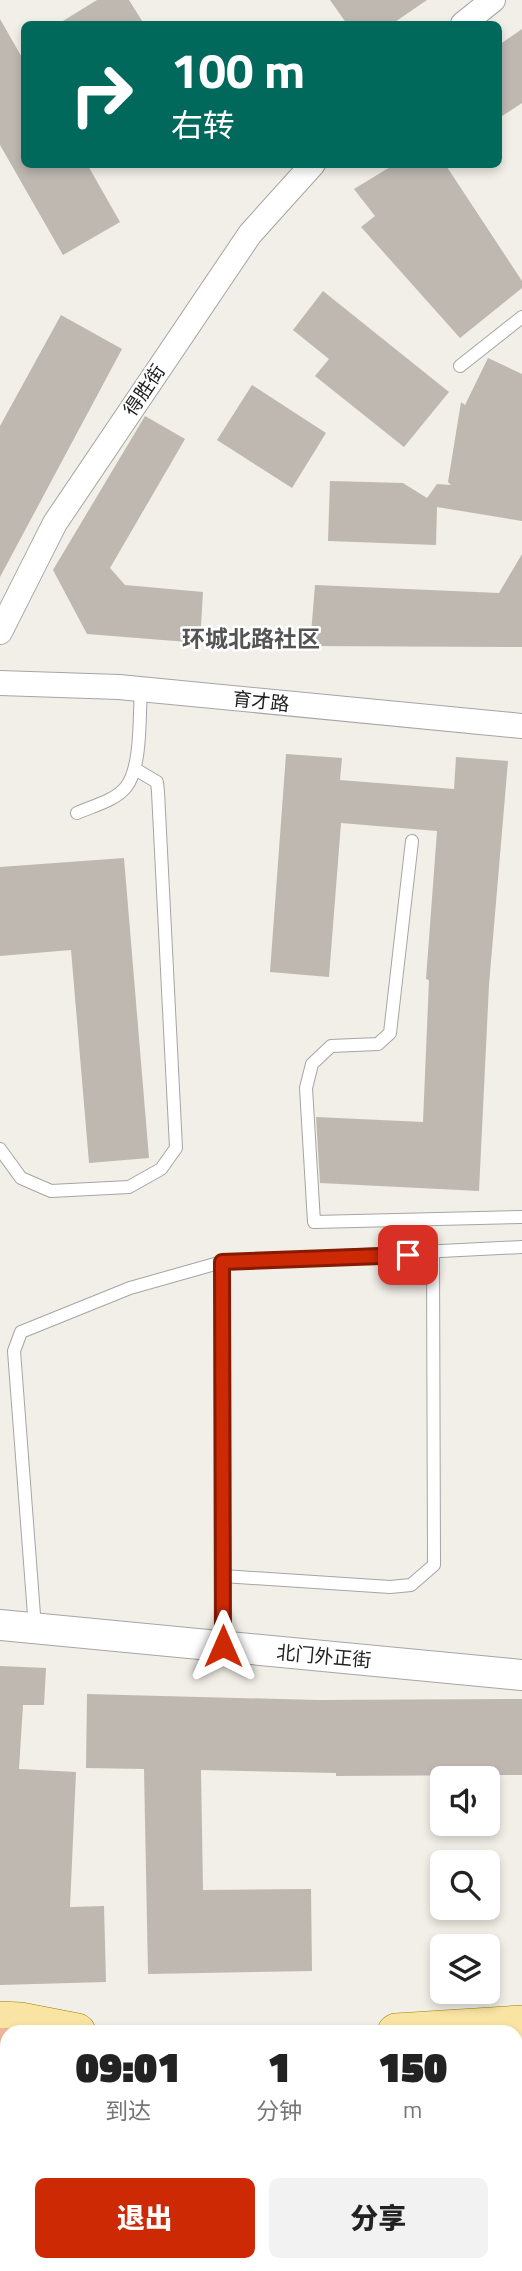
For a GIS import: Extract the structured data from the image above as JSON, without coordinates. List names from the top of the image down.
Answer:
{
  "streets": {
    "street": ["得胜街", "育才路", "北门外正街"]
  },
  "districts": ["环城北路社区"],
  "page": {
    "turn": ["100 m", "右转"],
    "eta": [
      "09:01",
      "到达",
      "1",
      "分钟",
      "150",
      "m"
    ],
    "buttons": ["退出", "分享"]
  }
}
